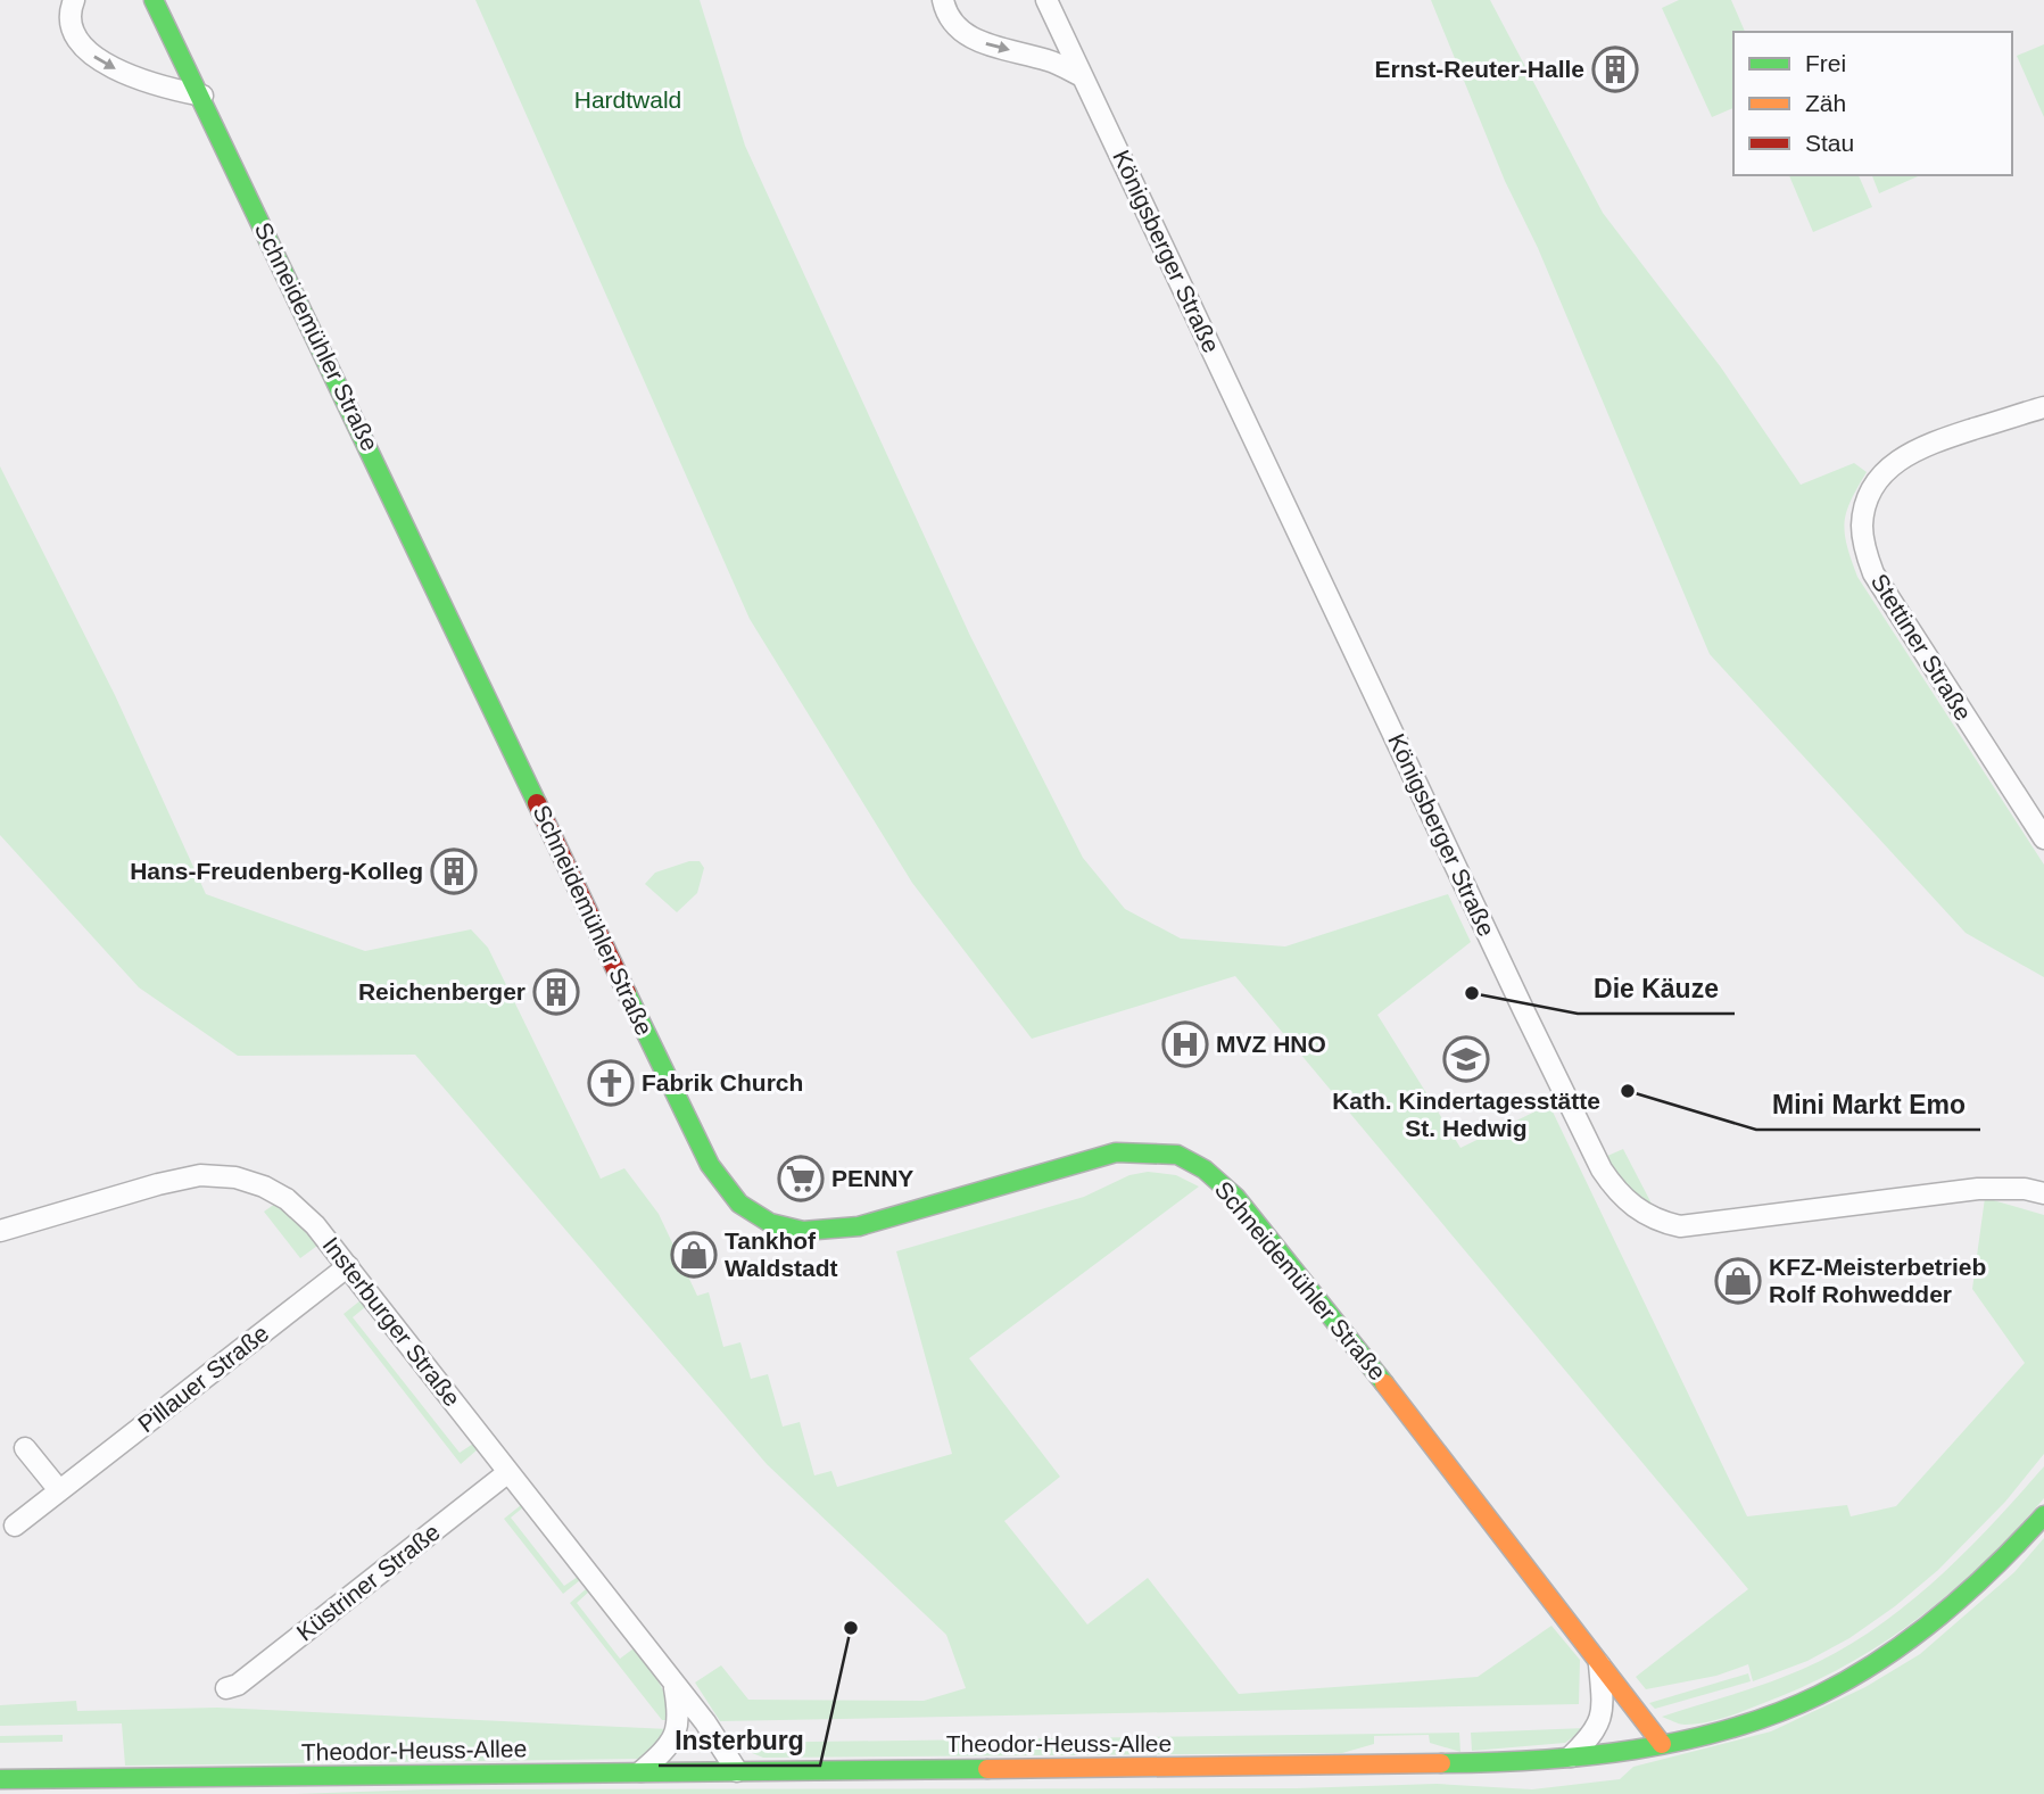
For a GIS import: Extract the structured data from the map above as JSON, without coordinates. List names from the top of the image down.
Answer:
{
  "streets": {
    "street": [
      "Königsberger Straße",
      "Schneidemühler Straße",
      "Stettiner Straße",
      "Insterburger Straße",
      "Pillauer Straße",
      "Küstriner Straße",
      "Theodor-Heuss-Allee"
    ]
  },
  "crossings": [
    ["Schneidemühler Straße", "Theodor-Heuss-Allee"],
    ["Insterburger Straße", "Pillauer Straße"],
    ["Insterburger Straße", "Küstriner Straße"],
    ["Insterburger Straße", "Theodor-Heuss-Allee"]
  ],
  "parks": ["Hardtwald"],
  "places": {
    "building": ["Ernst-Reuter-Halle", "Hans-Freudenberg-Kolleg", "Reichenberger"],
    "other": ["Die Käuze", "Mini Markt Emo", "Insterburg"],
    "hospital": ["MVZ HNO"],
    "school or university": ["Kath. Kindertagesstätte St. Hedwig"],
    "church": ["Fabrik Church"],
    "supermarket": ["PENNY"],
    "shop": ["Tankhof Waldstadt", "KFZ-Meisterbetrieb Rolf Rohwedder"]
  },
  "legend": ["Frei", "Zäh", "Stau"]
}
